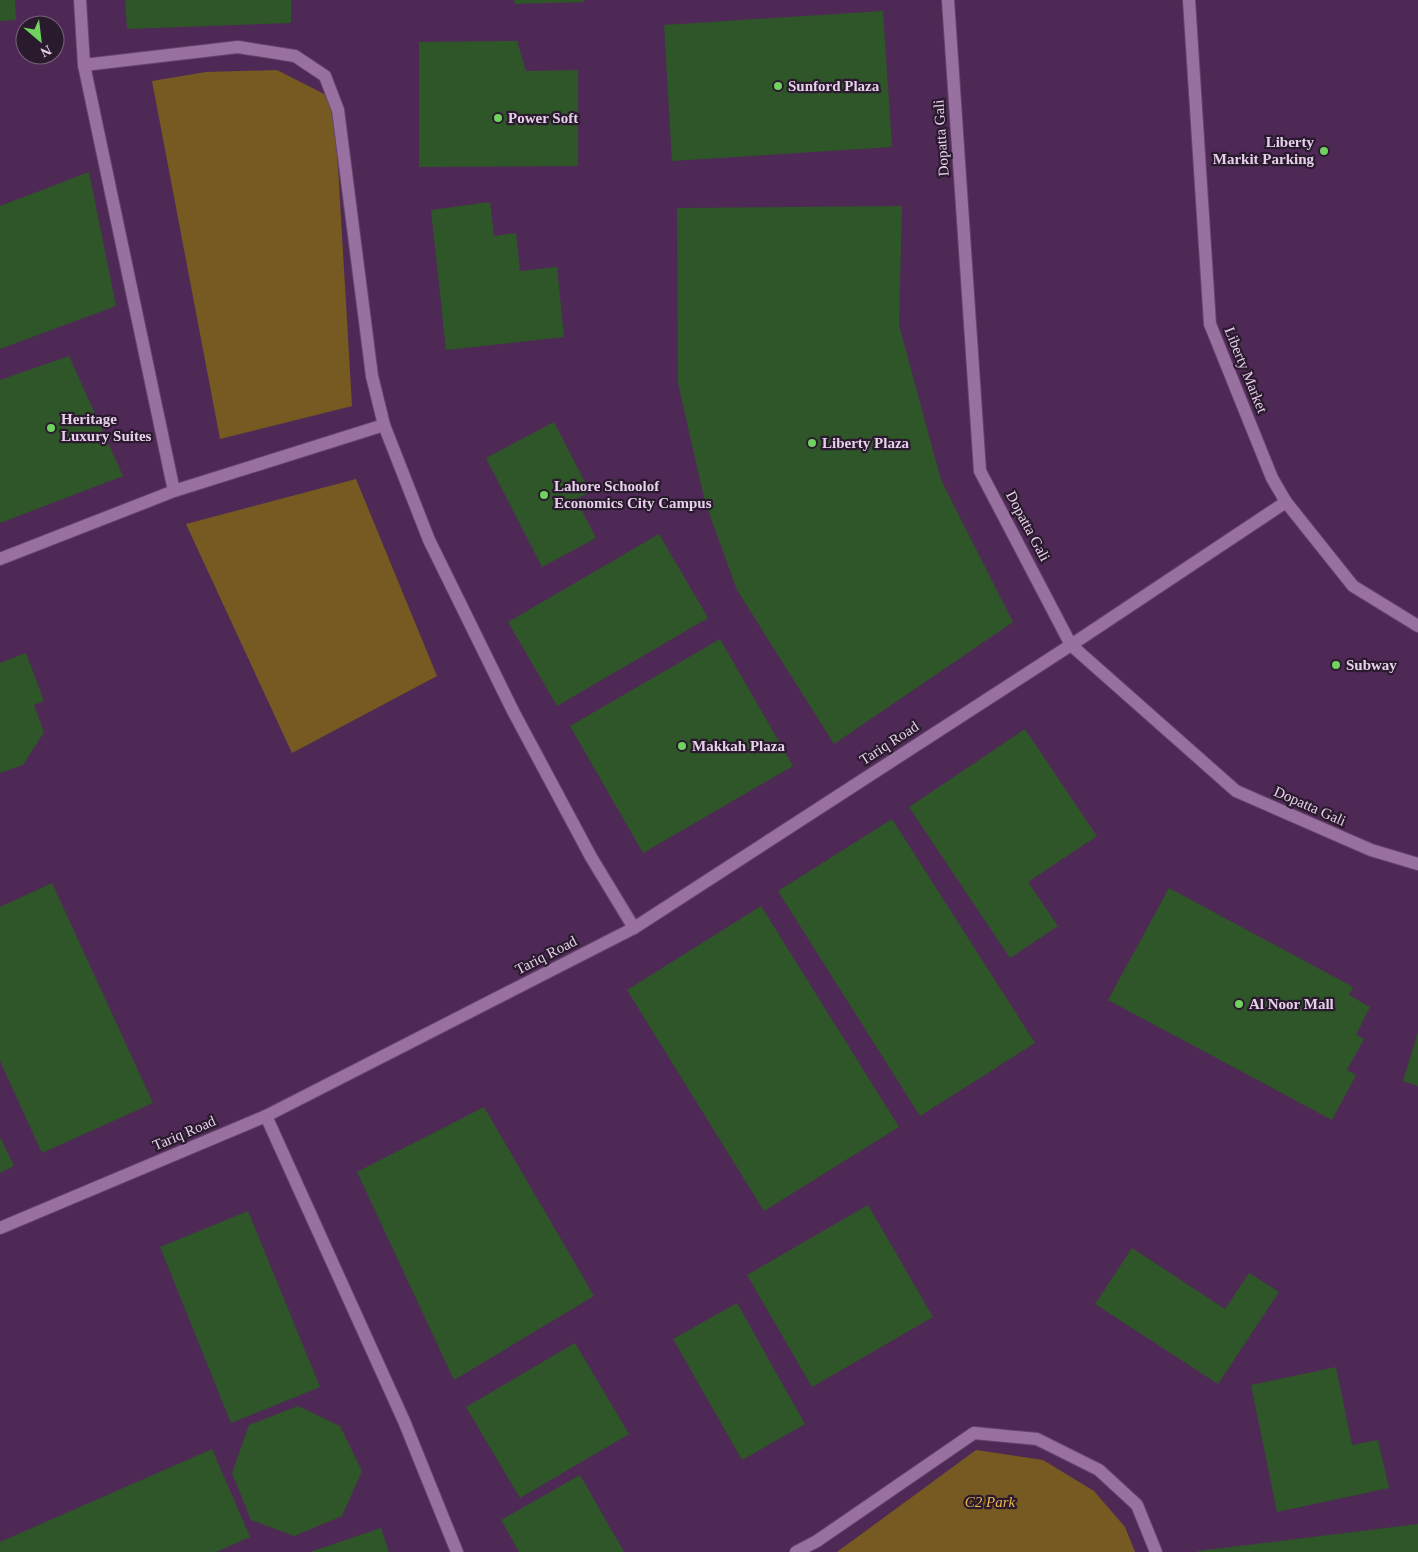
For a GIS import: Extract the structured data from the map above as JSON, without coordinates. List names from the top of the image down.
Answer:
{
  "streets": {
    "street": ["Dopatta Gali", "Liberty Market", "Tariq Road"]
  },
  "crossings": [
    ["Dopatta Gali", "Tariq Road"],
    ["Liberty Market", "Tariq Road"]
  ],
  "parks": ["C2 Park"],
  "places": [
    "Sunford Plaza",
    "Power Soft",
    "Liberty Markit Parking",
    "Heritage Luxury Suites",
    "Liberty Plaza",
    "Lahore Schoolof Economics City Campus",
    "Subway",
    "Makkah Plaza",
    "Al Noor Mall"
  ],
  "north": "bottom right"
}
